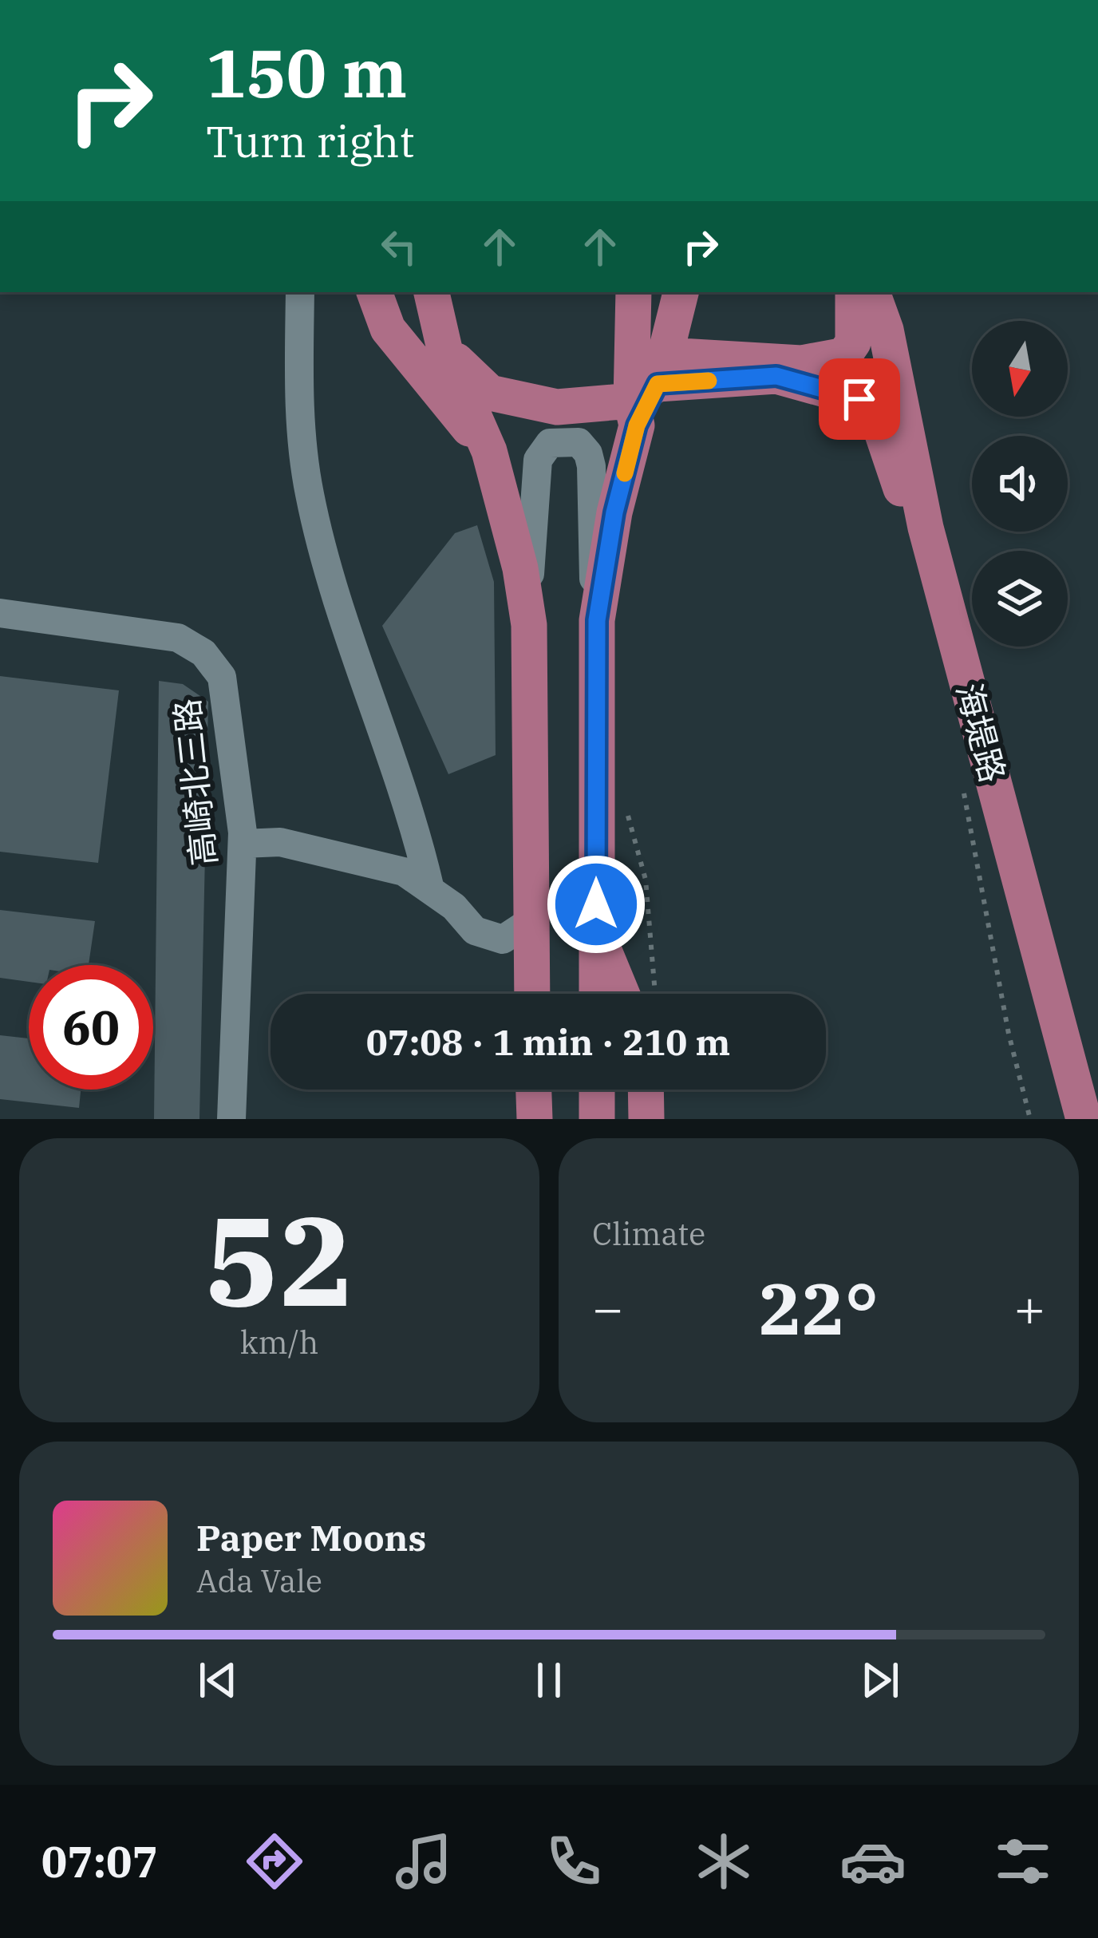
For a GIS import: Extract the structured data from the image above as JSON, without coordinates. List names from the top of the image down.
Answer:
{
  "streets": {
    "main road": ["海堤路"],
    "street": ["高崎北三路"]
  },
  "north": "bottom",
  "page": {
    "turn": ["150 m", "Turn right"],
    "limit": "60",
    "trip": "07:08 · 1 min · 210 m",
    "tile": [
      ["52", "km/h"],
      "Climate"
    ],
    "heat": ["−", "22°", "+"],
    "song": ["Paper Moons", "Ada Vale"],
    "tabs": "07:07"
  }
}
